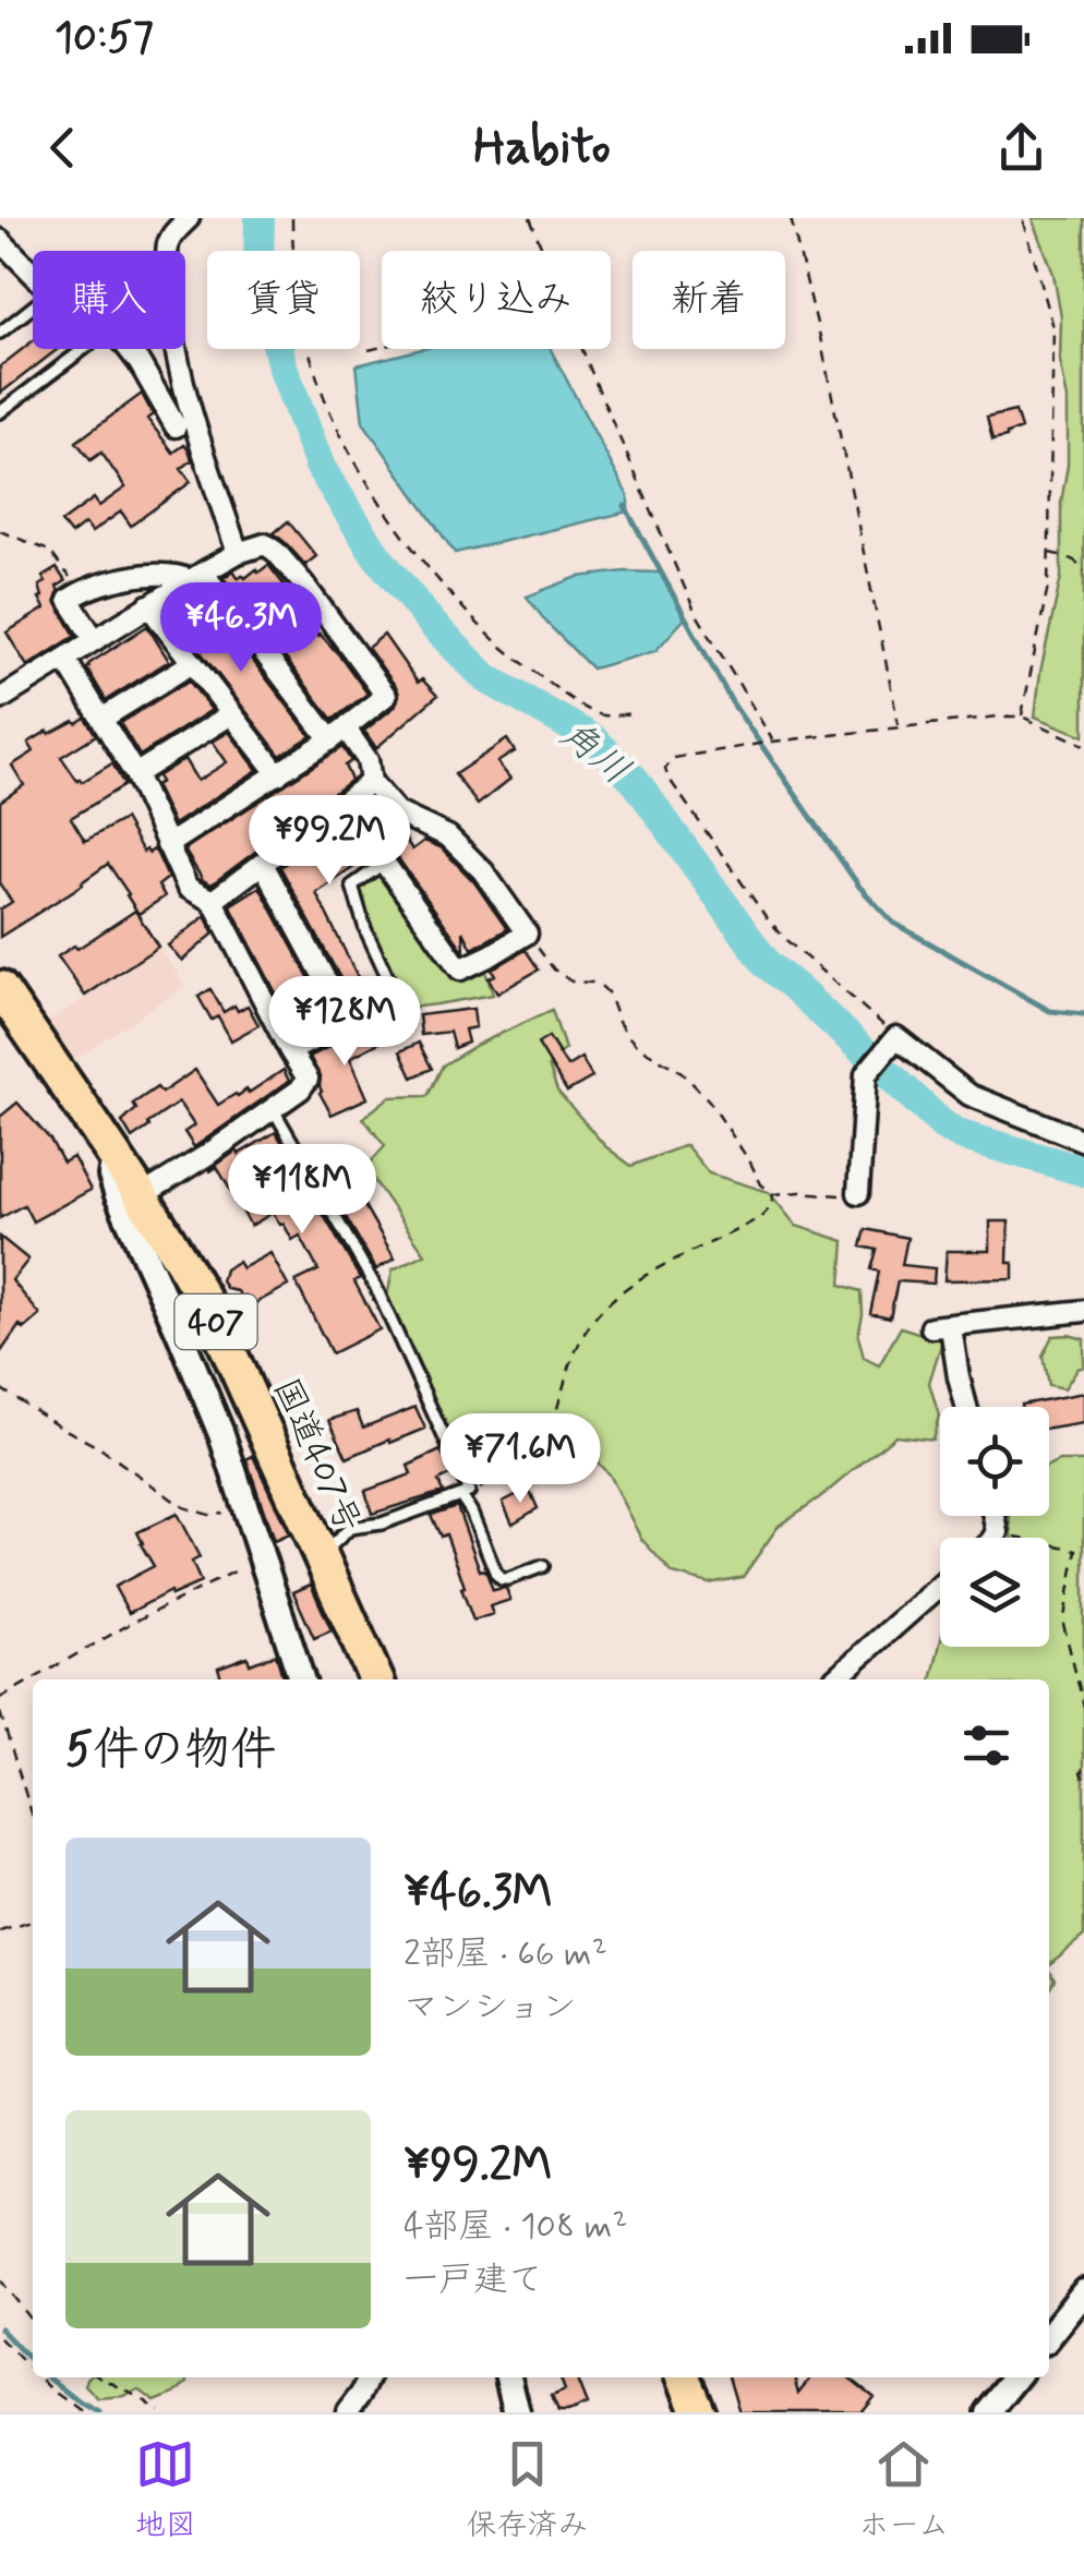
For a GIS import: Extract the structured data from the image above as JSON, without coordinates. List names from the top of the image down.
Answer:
{
  "streets": {
    "highway": ["407", "国道407号"]
  },
  "water": ["角川"],
  "page": {
    "status": "10:57",
    "header": "Habito",
    "chip": [
      "購入",
      "賃貸",
      "絞り込み",
      "新着"
    ],
    "price": [
      "¥46.3M",
      "¥99.2M",
      "¥128M",
      "¥118M",
      "¥71.6M"
    ],
    "heading": "5件の物件",
    "list": [
      {
        "name": "¥46.3M",
        "note": "2部屋 · 66 m² · マンション"
      },
      {
        "name": "¥99.2M",
        "note": "4部屋 · 108 m² · 一戸建て"
      }
    ],
    "tabs": ["地図", "保存済み", "ホーム"]
  }
}
